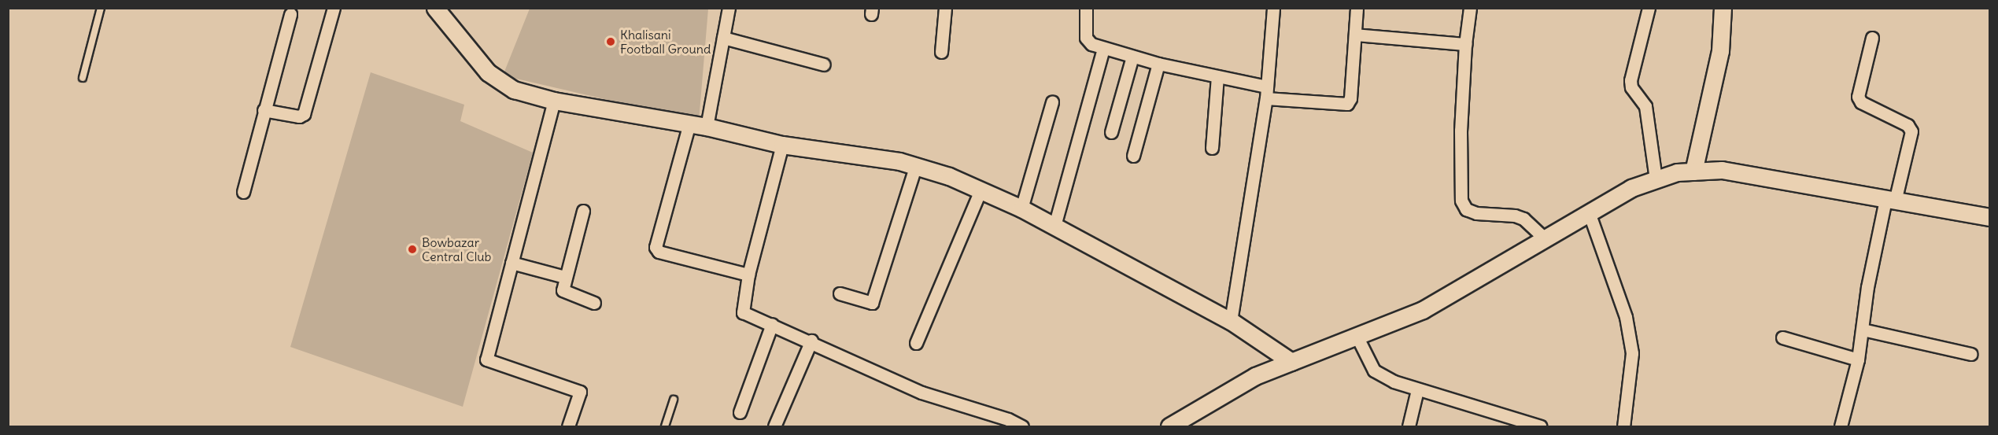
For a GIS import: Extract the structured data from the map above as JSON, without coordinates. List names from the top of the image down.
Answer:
{
  "places": ["Khalisani Football Ground", "Bowbazar Central Club"]
}
